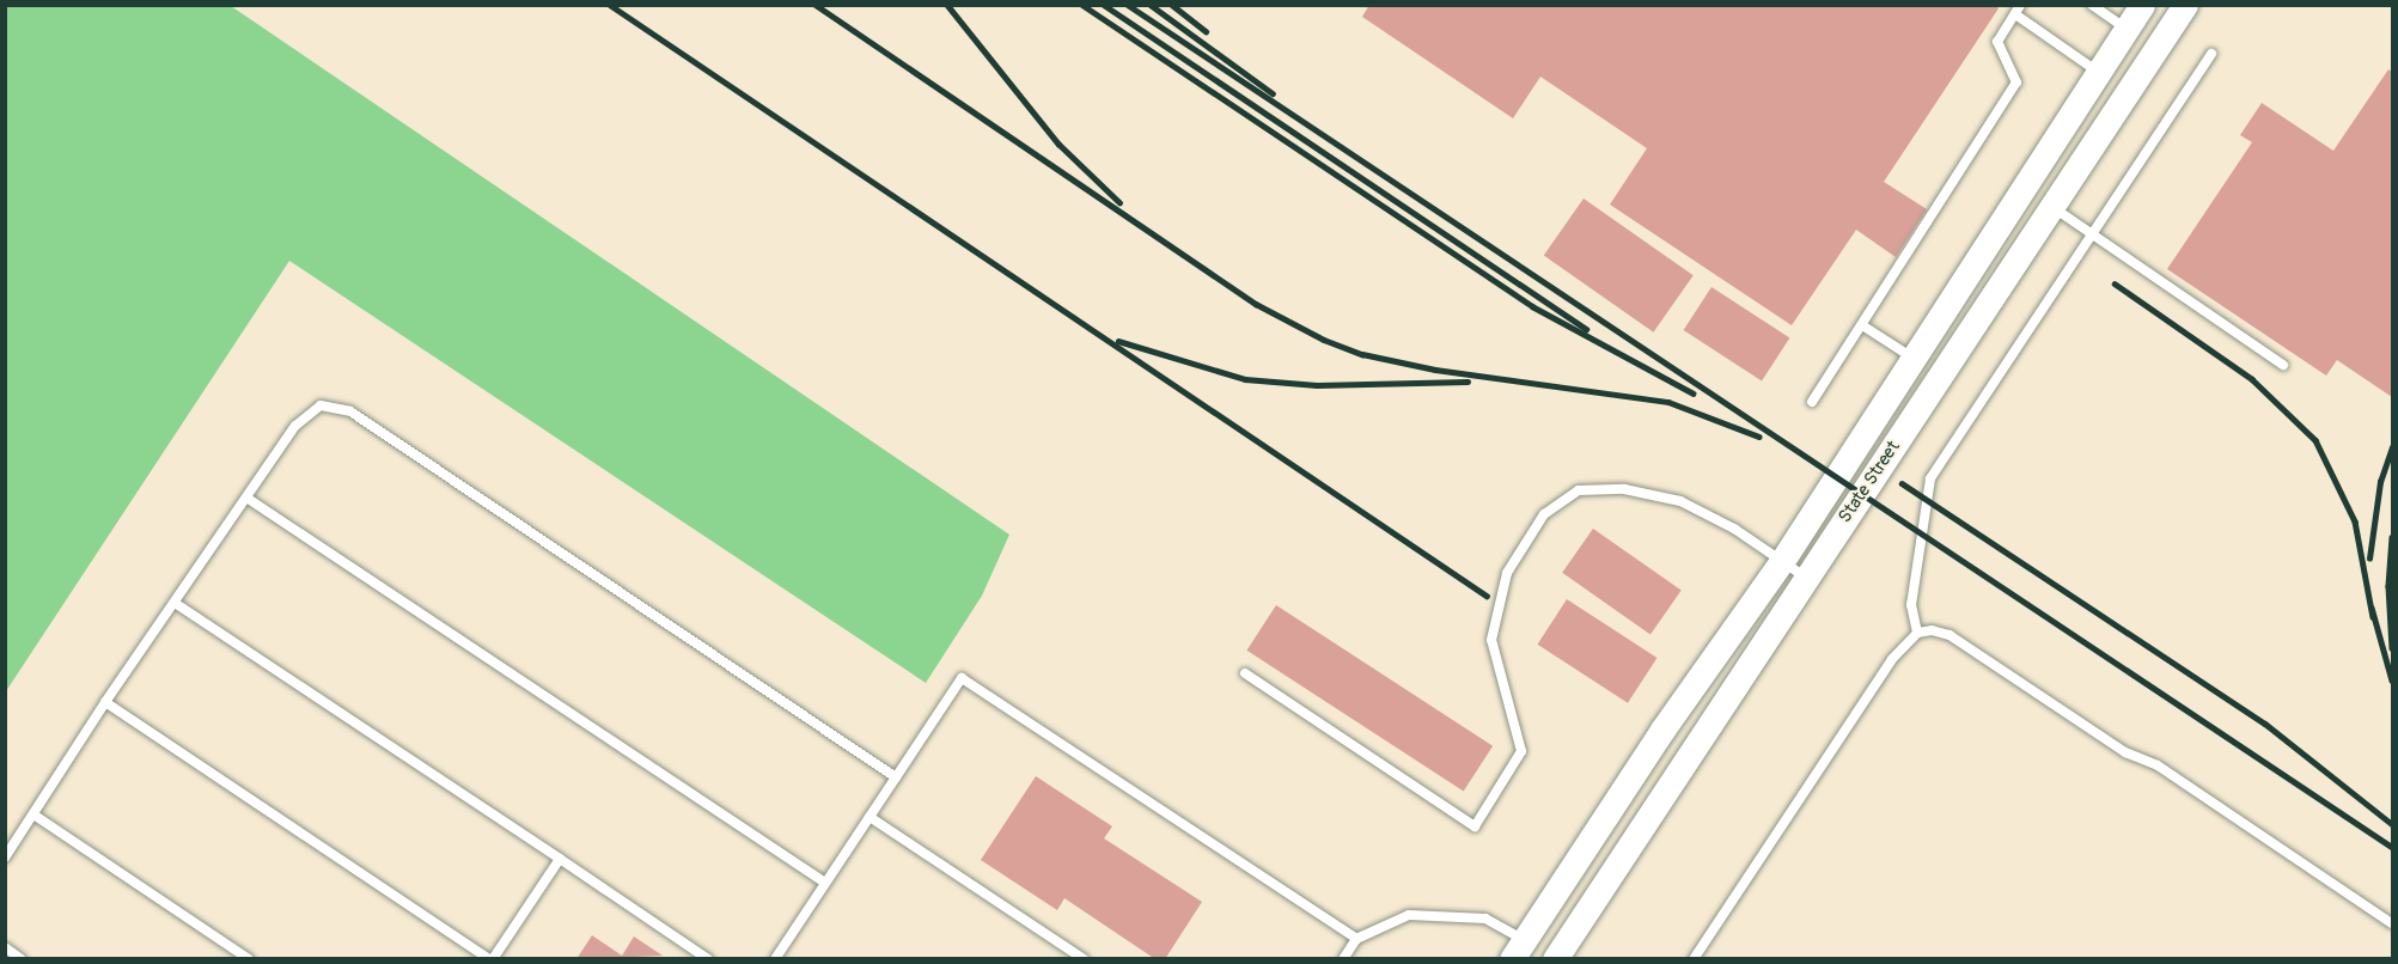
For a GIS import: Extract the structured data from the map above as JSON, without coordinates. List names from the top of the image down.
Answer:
{
  "streets": {
    "street": ["State Street"]
  }
}
